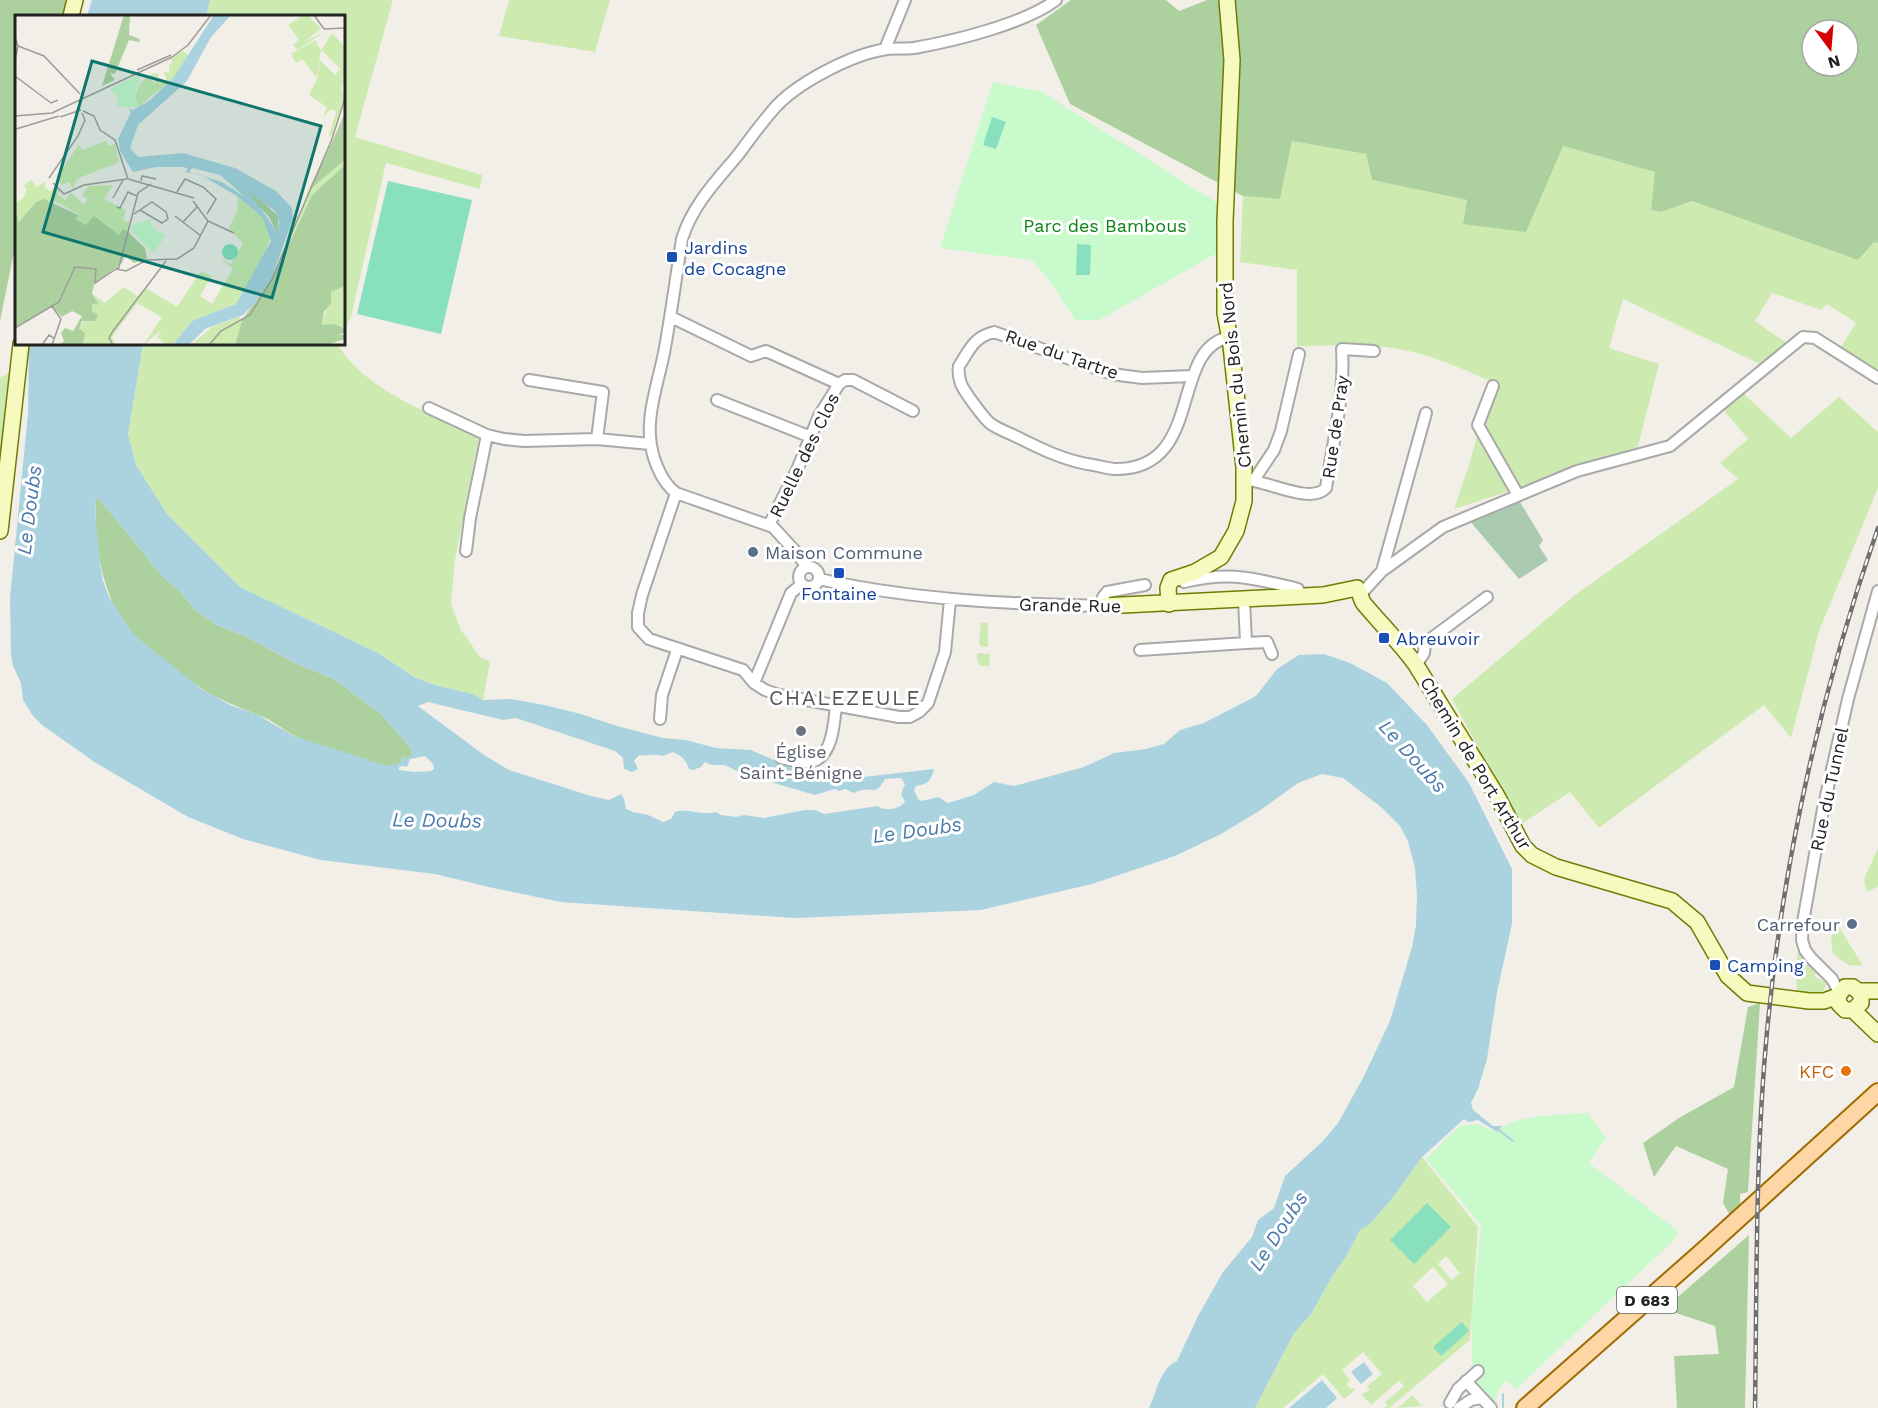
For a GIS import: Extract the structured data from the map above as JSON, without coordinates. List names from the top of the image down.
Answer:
{
  "streets": {
    "main road": ["D 683"],
    "street": [
      "Rue du Tartre",
      "Chemin du Bois Nord",
      "Rue de Pray",
      "Ruelle des Clos",
      "Grande Rue",
      "Chemin de Port Arthur",
      "Rue du Tunnel"
    ]
  },
  "crossings": [
    ["Rue du Tartre", "Chemin du Bois Nord"],
    ["Chemin du Bois Nord", "Rue de Pray"],
    ["Chemin du Bois Nord", "Grande Rue"],
    ["Grande Rue", "Chemin de Port Arthur"],
    ["Chemin de Port Arthur", "Rue du Tunnel"]
  ],
  "districts": ["CHALEZEULE"],
  "water": ["Le Doubs"],
  "parks": ["Parc des Bambous"],
  "places": {
    "transit": [
      "Jardins de Cocagne",
      "Fontaine",
      "Abreuvoir",
      "Camping"
    ],
    "other": [
      "Maison Commune",
      "Église Saint-Bénigne",
      "Carrefour",
      "KFC"
    ]
  },
  "north": "bottom"
}
